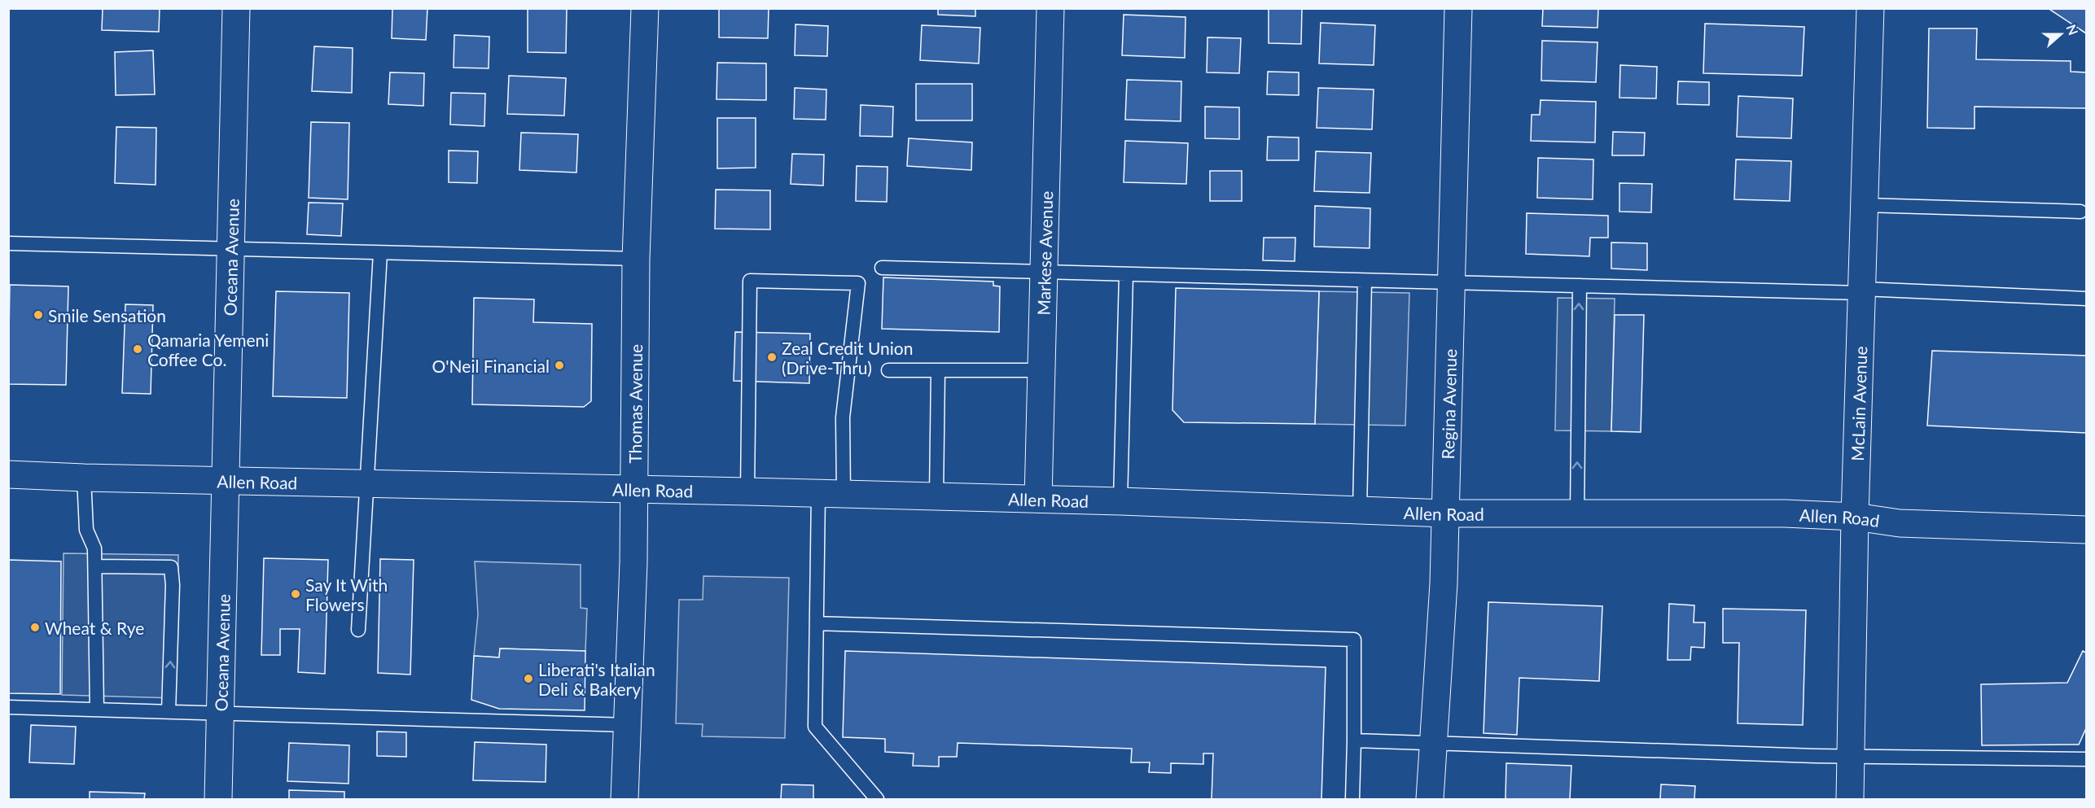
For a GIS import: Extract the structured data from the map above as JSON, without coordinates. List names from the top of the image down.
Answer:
{
  "streets": {
    "street": [
      "Markese Avenue",
      "Oceana Avenue",
      "McLain Avenue",
      "Thomas Avenue",
      "Regina Avenue",
      "Allen Road"
    ]
  },
  "crossings": [
    ["Markese Avenue", "Allen Road"],
    ["Oceana Avenue", "Allen Road"],
    ["McLain Avenue", "Allen Road"],
    ["Thomas Avenue", "Allen Road"],
    ["Regina Avenue", "Allen Road"]
  ],
  "places": [
    "Smile Sensation",
    "Qamaria Yemeni Coffee Co.",
    "Zeal Credit Union (Drive-Thru)",
    "O'Neil Financial",
    "Say It With Flowers",
    "Wheat & Rye",
    "Liberati's Italian Deli & Bakery"
  ],
  "north": "right"
}
